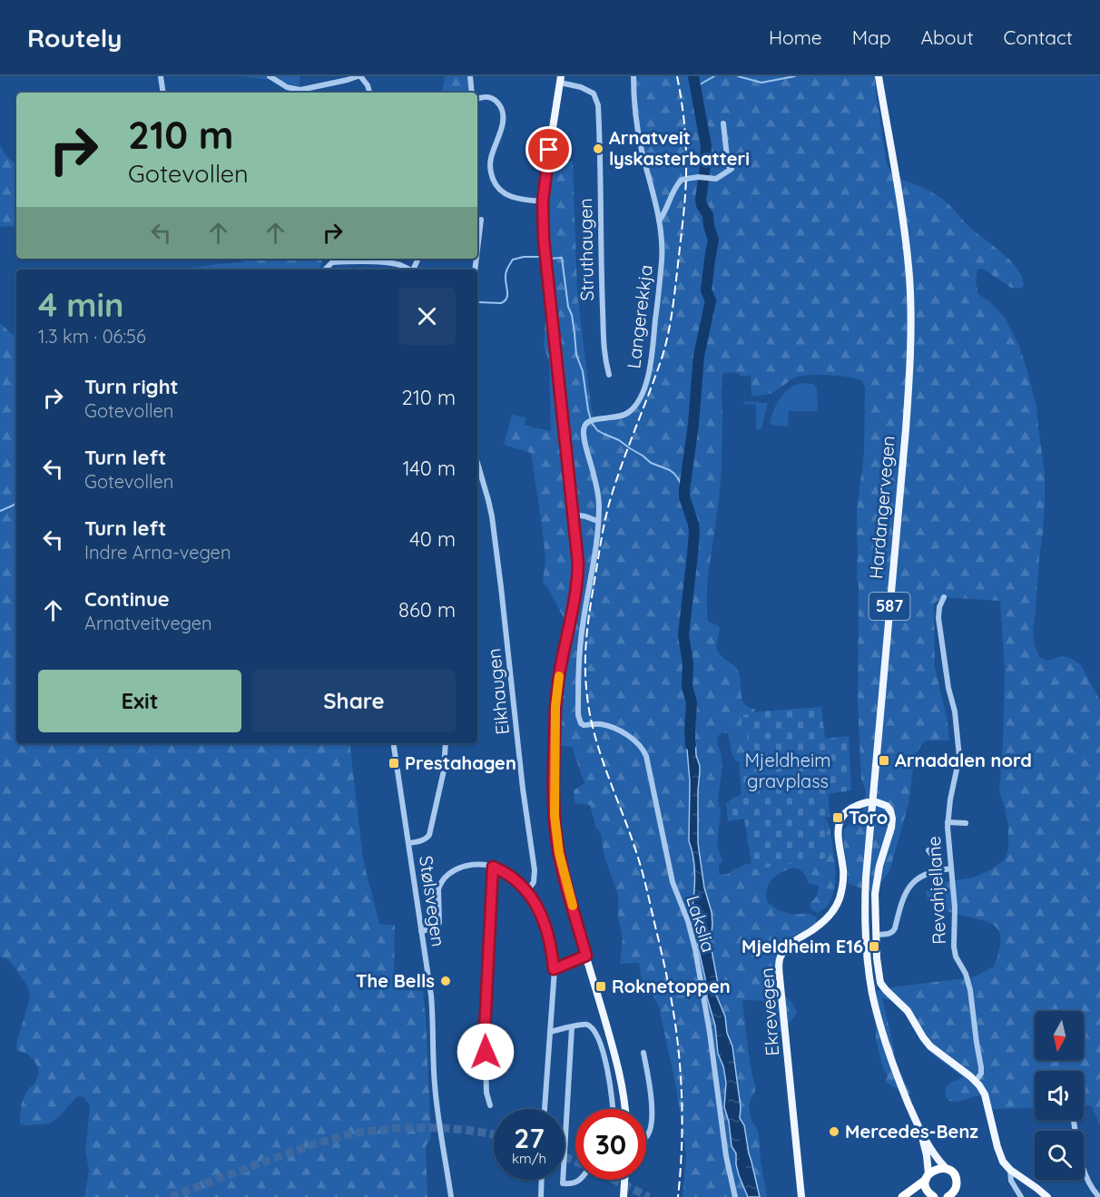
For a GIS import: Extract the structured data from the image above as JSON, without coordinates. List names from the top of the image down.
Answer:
{
  "streets": {
    "main road": ["Hardangervegen", "587", "Ekrevegen"],
    "street": [
      "Struthaugen",
      "Langerekkja",
      "Eikhaugen",
      "Revahjellane",
      "Stølsvegen",
      "Lakslia"
    ]
  },
  "crossings": [
    ["Langerekkja", "Lakslia"]
  ],
  "parks": ["Mjeldheim gravplass"],
  "places": {
    "other": ["Arnatveit lyskasterbatteri", "The Bells", "Mercedes-Benz"],
    "transit": [
      "Arnadalen nord",
      "Prestahagen",
      "Toro",
      "Mjeldheim E16",
      "Roknetoppen"
    ]
  },
  "north": "bottom",
  "page": {
    "header": "Routely",
    "nav": [
      "Home",
      "Map",
      "About",
      "Contact"
    ],
    "turn": ["210 m", "Gotevollen"],
    "heading": ["4 min", "1.3 km · 06:56"],
    "list": [
      {
        "name": "Turn right",
        "note": "Gotevollen",
        "value": "210 m"
      },
      {
        "name": "Turn left",
        "note": "Gotevollen",
        "value": "140 m"
      },
      {
        "name": "Turn left",
        "note": "Indre Arna-vegen",
        "value": "40 m"
      },
      {
        "name": "Continue",
        "note": "Arnatveitvegen",
        "value": "860 m"
      }
    ],
    "buttons": ["Exit", "Share"],
    "speed": "27 km/h",
    "limit": "30"
  }
}
